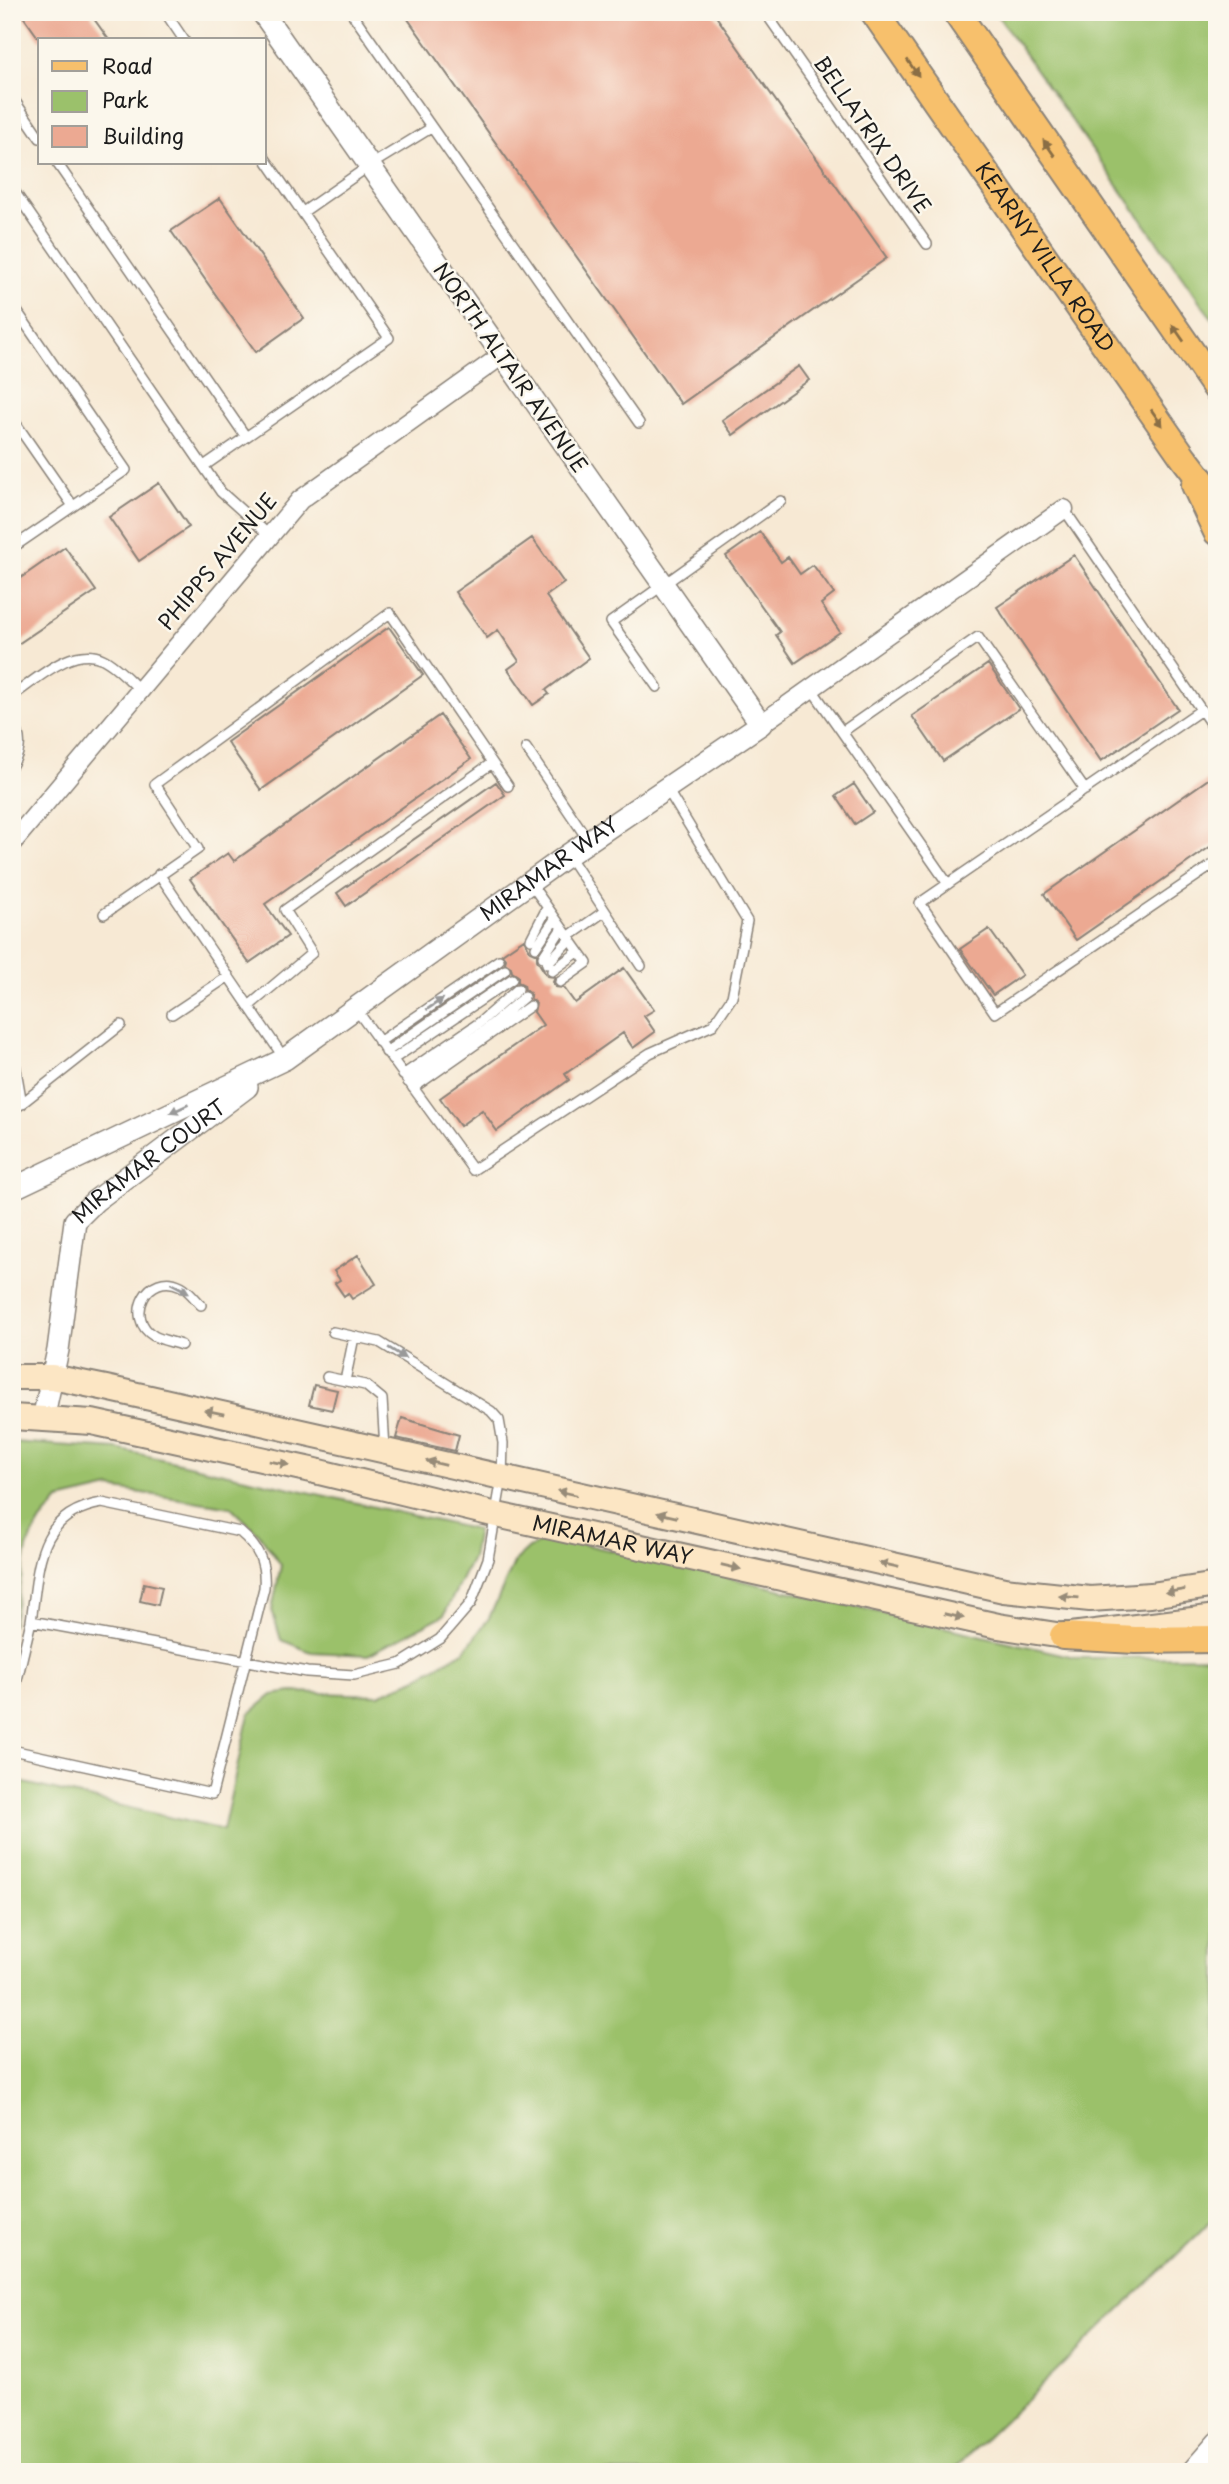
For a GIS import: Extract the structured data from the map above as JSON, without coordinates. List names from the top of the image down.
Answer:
{
  "streets": {
    "main road": ["KEARNY VILLA ROAD", "MIRAMAR WAY"],
    "street": ["NORTH ALTAIR AVENUE", "PHIPPS AVENUE", "MIRAMAR COURT"],
    "lane": ["BELLATRIX DRIVE"]
  },
  "crossings": [
    ["NORTH ALTAIR AVENUE", "PHIPPS AVENUE"],
    ["NORTH ALTAIR AVENUE", "MIRAMAR WAY"],
    ["MIRAMAR WAY", "MIRAMAR COURT"]
  ],
  "legend": ["Road", "Park", "Building"]
}
